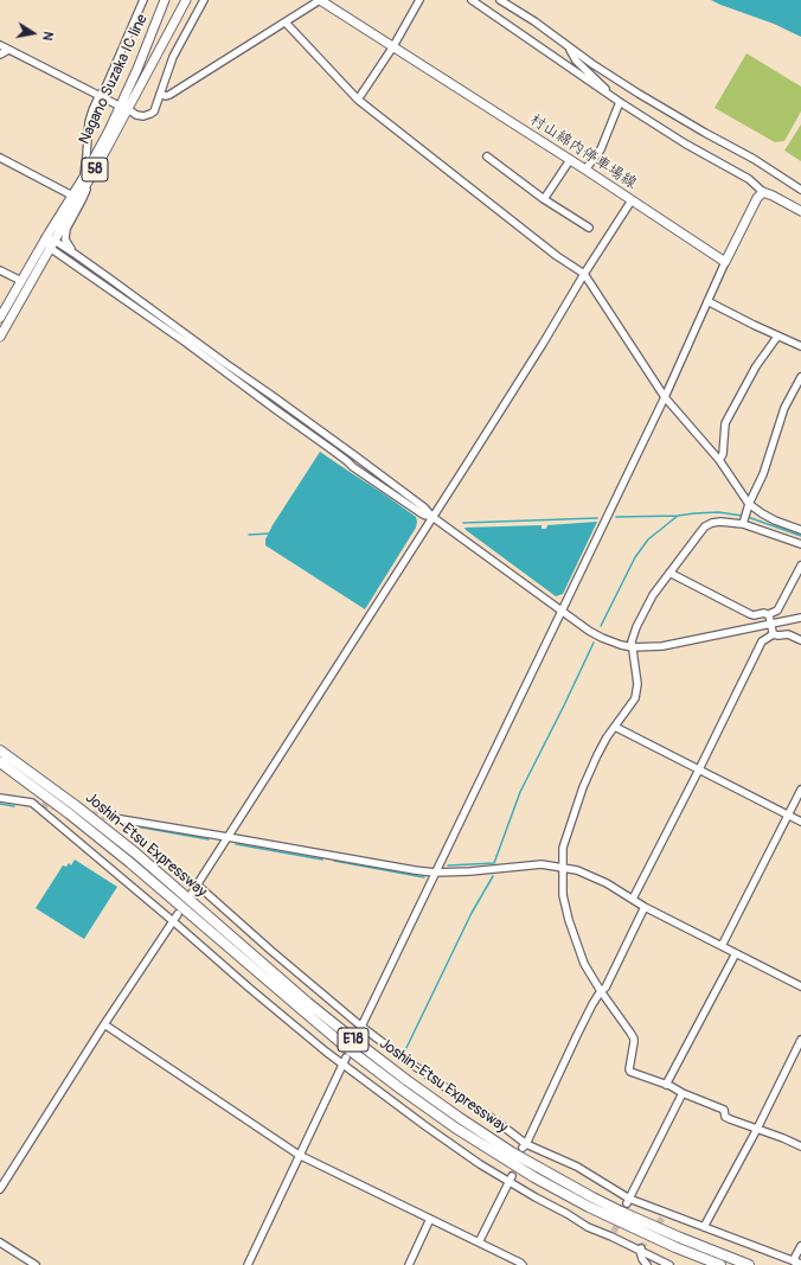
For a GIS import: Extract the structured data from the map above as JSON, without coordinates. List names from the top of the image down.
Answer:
{
  "streets": {
    "highway": ["Joshin-Etsu Expressway", "E18"],
    "main road": ["Nagano Suzaka IC line", "村山綿内停車場線", "58"]
  },
  "north": "right"
}
